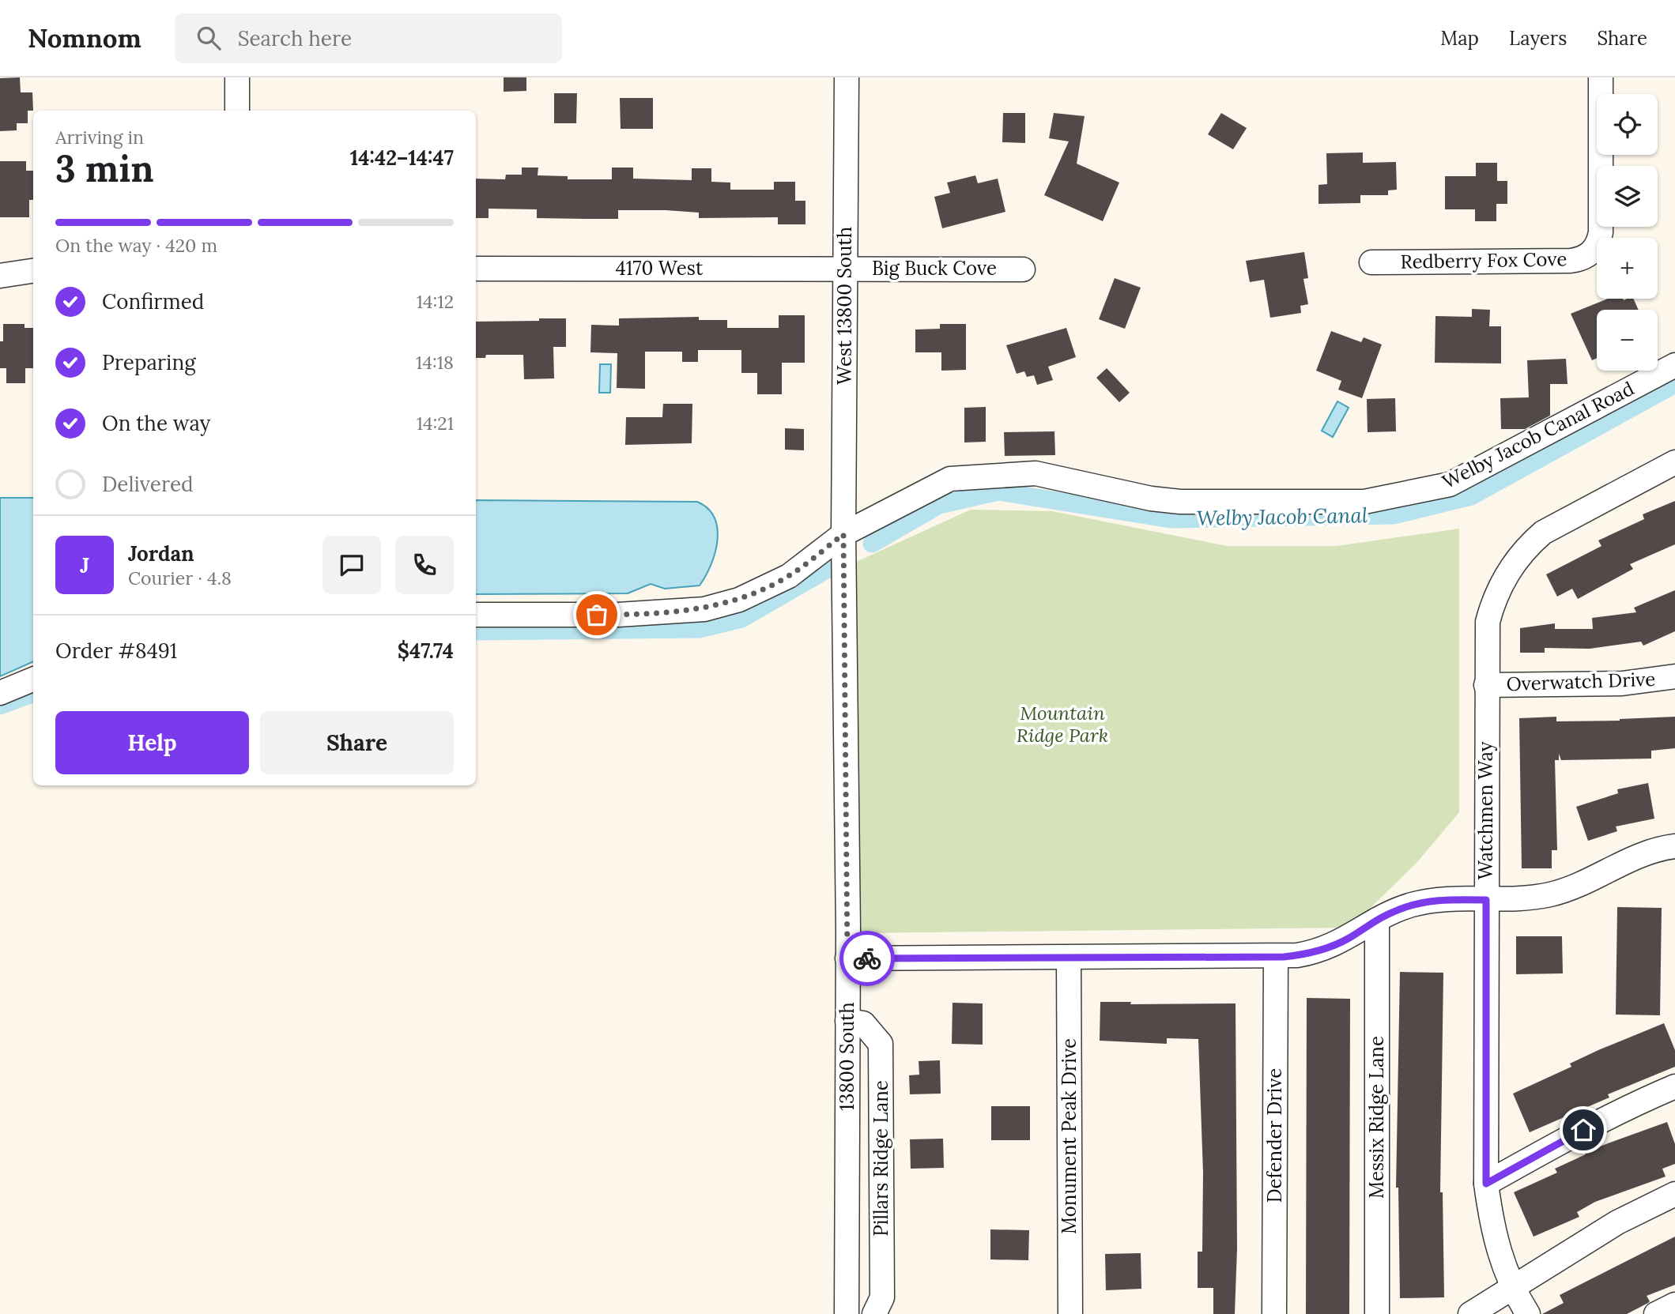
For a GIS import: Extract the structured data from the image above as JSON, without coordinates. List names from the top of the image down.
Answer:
{
  "streets": {
    "street": [
      "Redberry Fox Cove",
      "4170 West",
      "Big Buck Cove",
      "West 13800 South",
      "Welby Jacob Canal Road",
      "Overwatch Drive",
      "Watchmen Way",
      "13800 South",
      "Messix Ridge Lane",
      "Defender Drive",
      "Monument Peak Drive",
      "Pillars Ridge Lane"
    ]
  },
  "crossings": [
    ["4170 West", "Big Buck Cove"],
    ["4170 West", "West 13800 South"],
    ["Big Buck Cove", "West 13800 South"],
    ["West 13800 South", "Welby Jacob Canal Road"],
    ["West 13800 South", "13800 South"],
    ["Welby Jacob Canal Road", "13800 South"],
    ["Overwatch Drive", "Watchmen Way"],
    ["13800 South", "Pillars Ridge Lane"]
  ],
  "water": ["Welby Jacob Canal"],
  "parks": ["Mountain Ridge Park"],
  "page": {
    "header": "Nomnom",
    "search": "Search here",
    "nav": ["Map", "Layers", "Share"],
    "map_buttons": ["+", "−"],
    "heading": ["3 min", "Arriving in", "14:42–14:47"],
    "panel": [
      "Jordan",
      "Courier · 4.8",
      "Order #8491",
      "$47.74"
    ],
    "bar": "On the way · 420 m",
    "list": [
      ["Confirmed", "14:12"],
      ["Preparing", "14:18"],
      ["On the way", "14:21"],
      "Delivered"
    ],
    "round": "J",
    "buttons": ["Help", "Share"]
  }
}
